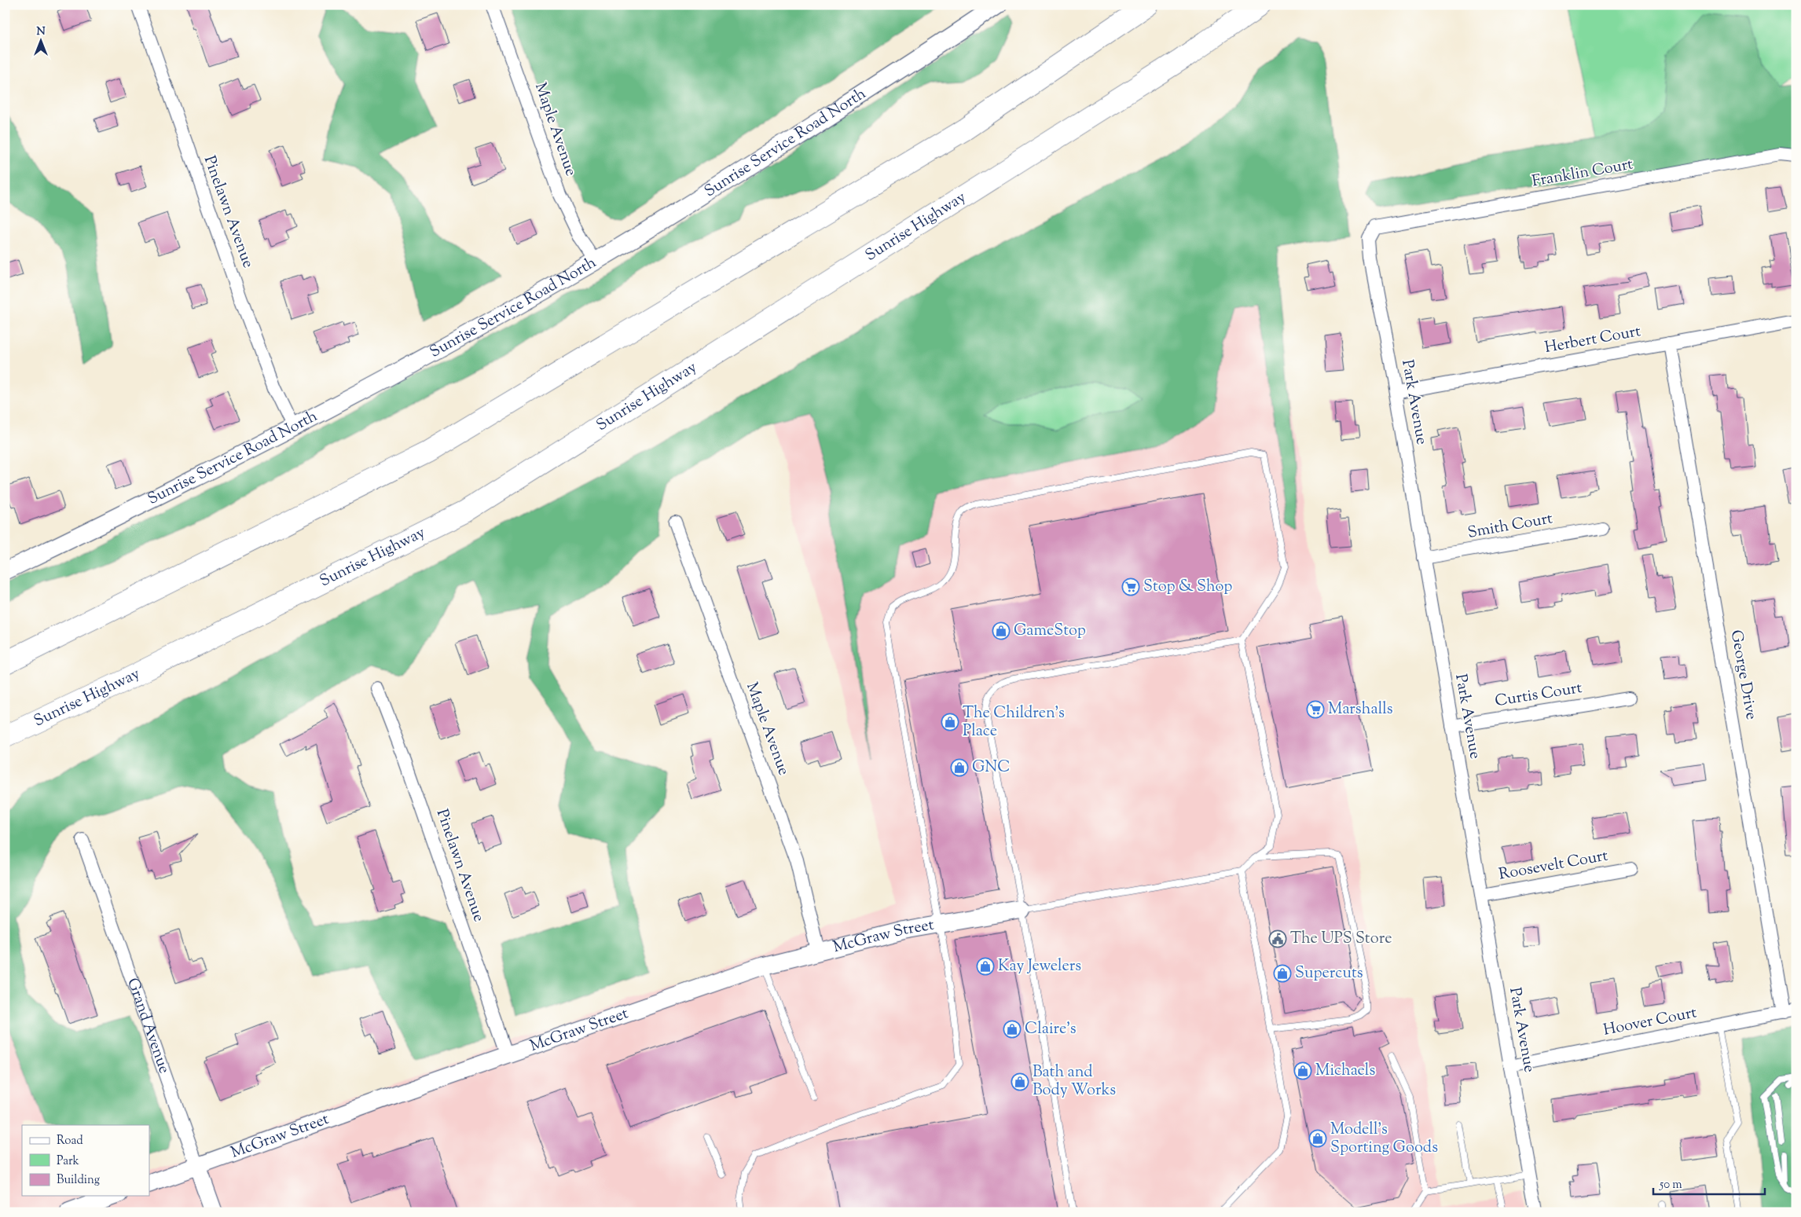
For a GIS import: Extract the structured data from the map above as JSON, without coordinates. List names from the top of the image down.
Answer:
{
  "streets": {
    "highway": ["Sunrise Highway"],
    "street": [
      "Maple Avenue",
      "Sunrise Service Road North",
      "Franklin Court",
      "Pinelawn Avenue",
      "Herbert Court",
      "Park Avenue",
      "Smith Court",
      "George Drive",
      "Curtis Court",
      "Roosevelt Court",
      "McGraw Street",
      "Hoover Court",
      "Grand Avenue"
    ]
  },
  "crossings": [
    ["Maple Avenue", "Sunrise Service Road North"],
    ["Maple Avenue", "McGraw Street"],
    ["Sunrise Service Road North", "Pinelawn Avenue"],
    ["Franklin Court", "Park Avenue"],
    ["Pinelawn Avenue", "McGraw Street"],
    ["Herbert Court", "Park Avenue"],
    ["Herbert Court", "George Drive"],
    ["Park Avenue", "Smith Court"],
    ["Park Avenue", "Curtis Court"],
    ["Park Avenue", "Roosevelt Court"],
    ["Park Avenue", "Hoover Court"],
    ["George Drive", "Hoover Court"],
    ["McGraw Street", "Grand Avenue"]
  ],
  "places": {
    "supermarket": ["Stop & Shop", "Marshalls"],
    "shop": [
      "GameStop",
      "The Children's Place",
      "GNC",
      "Kay Jewelers",
      "Supercuts",
      "Claire's",
      "Michaels",
      "Bath and Body Works",
      "Modell's Sporting Goods"
    ],
    "public building": ["The UPS Store"]
  },
  "legend": ["Road", "Park", "Building"],
  "scale_bar": "50 m",
  "north": "top"
}
